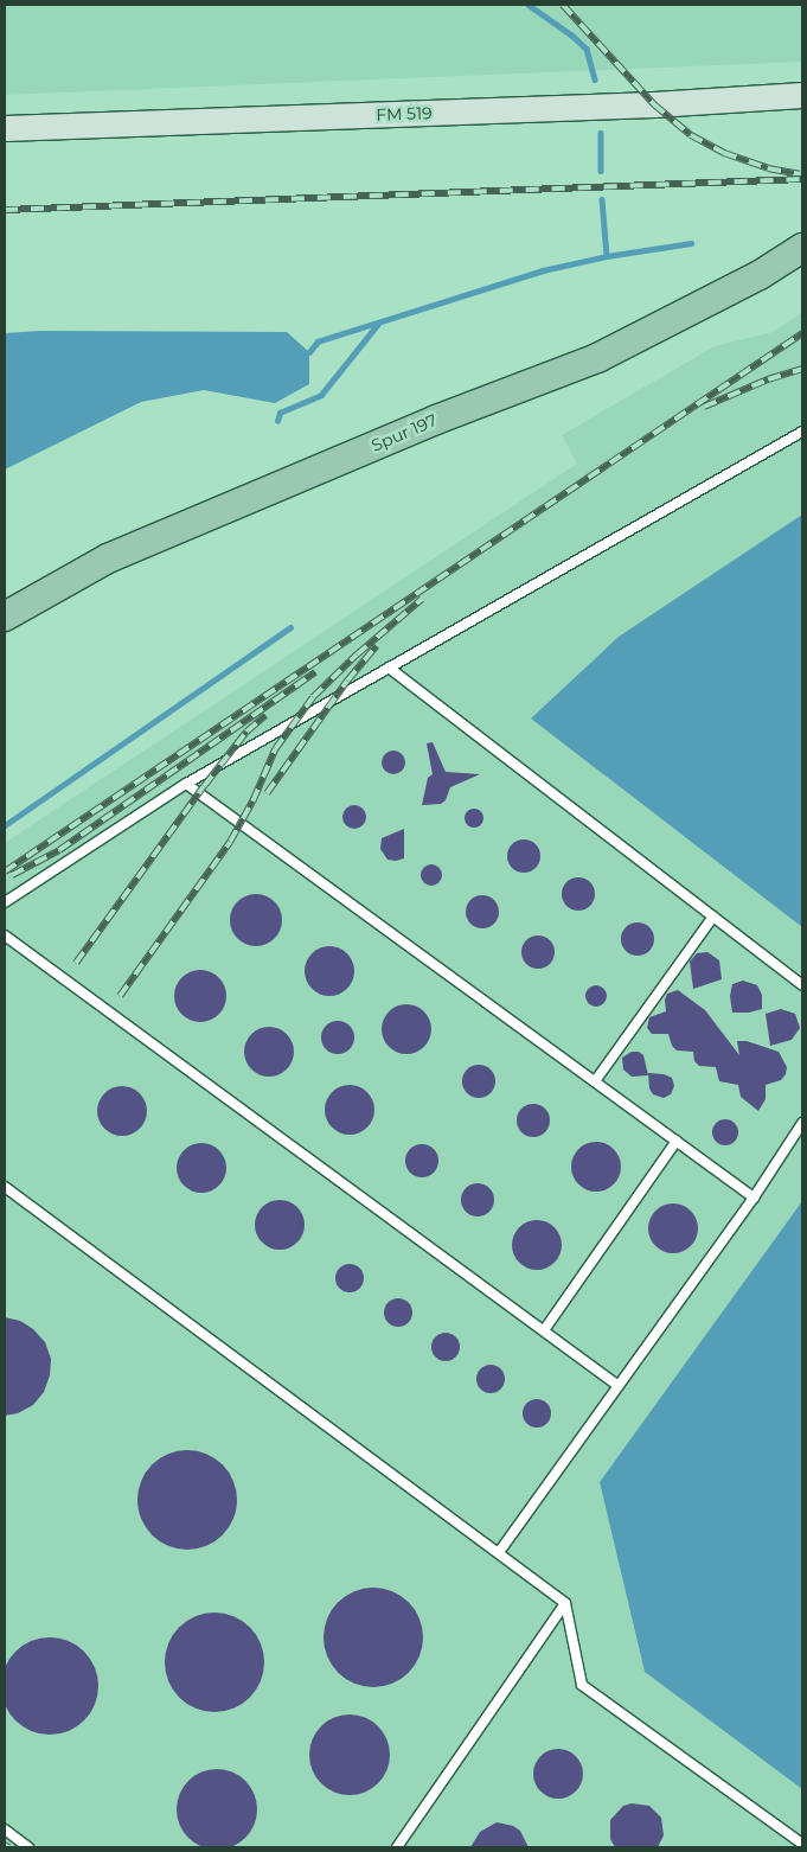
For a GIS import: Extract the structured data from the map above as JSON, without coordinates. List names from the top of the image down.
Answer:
{
  "streets": {
    "main road": ["FM 519", "Spur 197"]
  }
}
